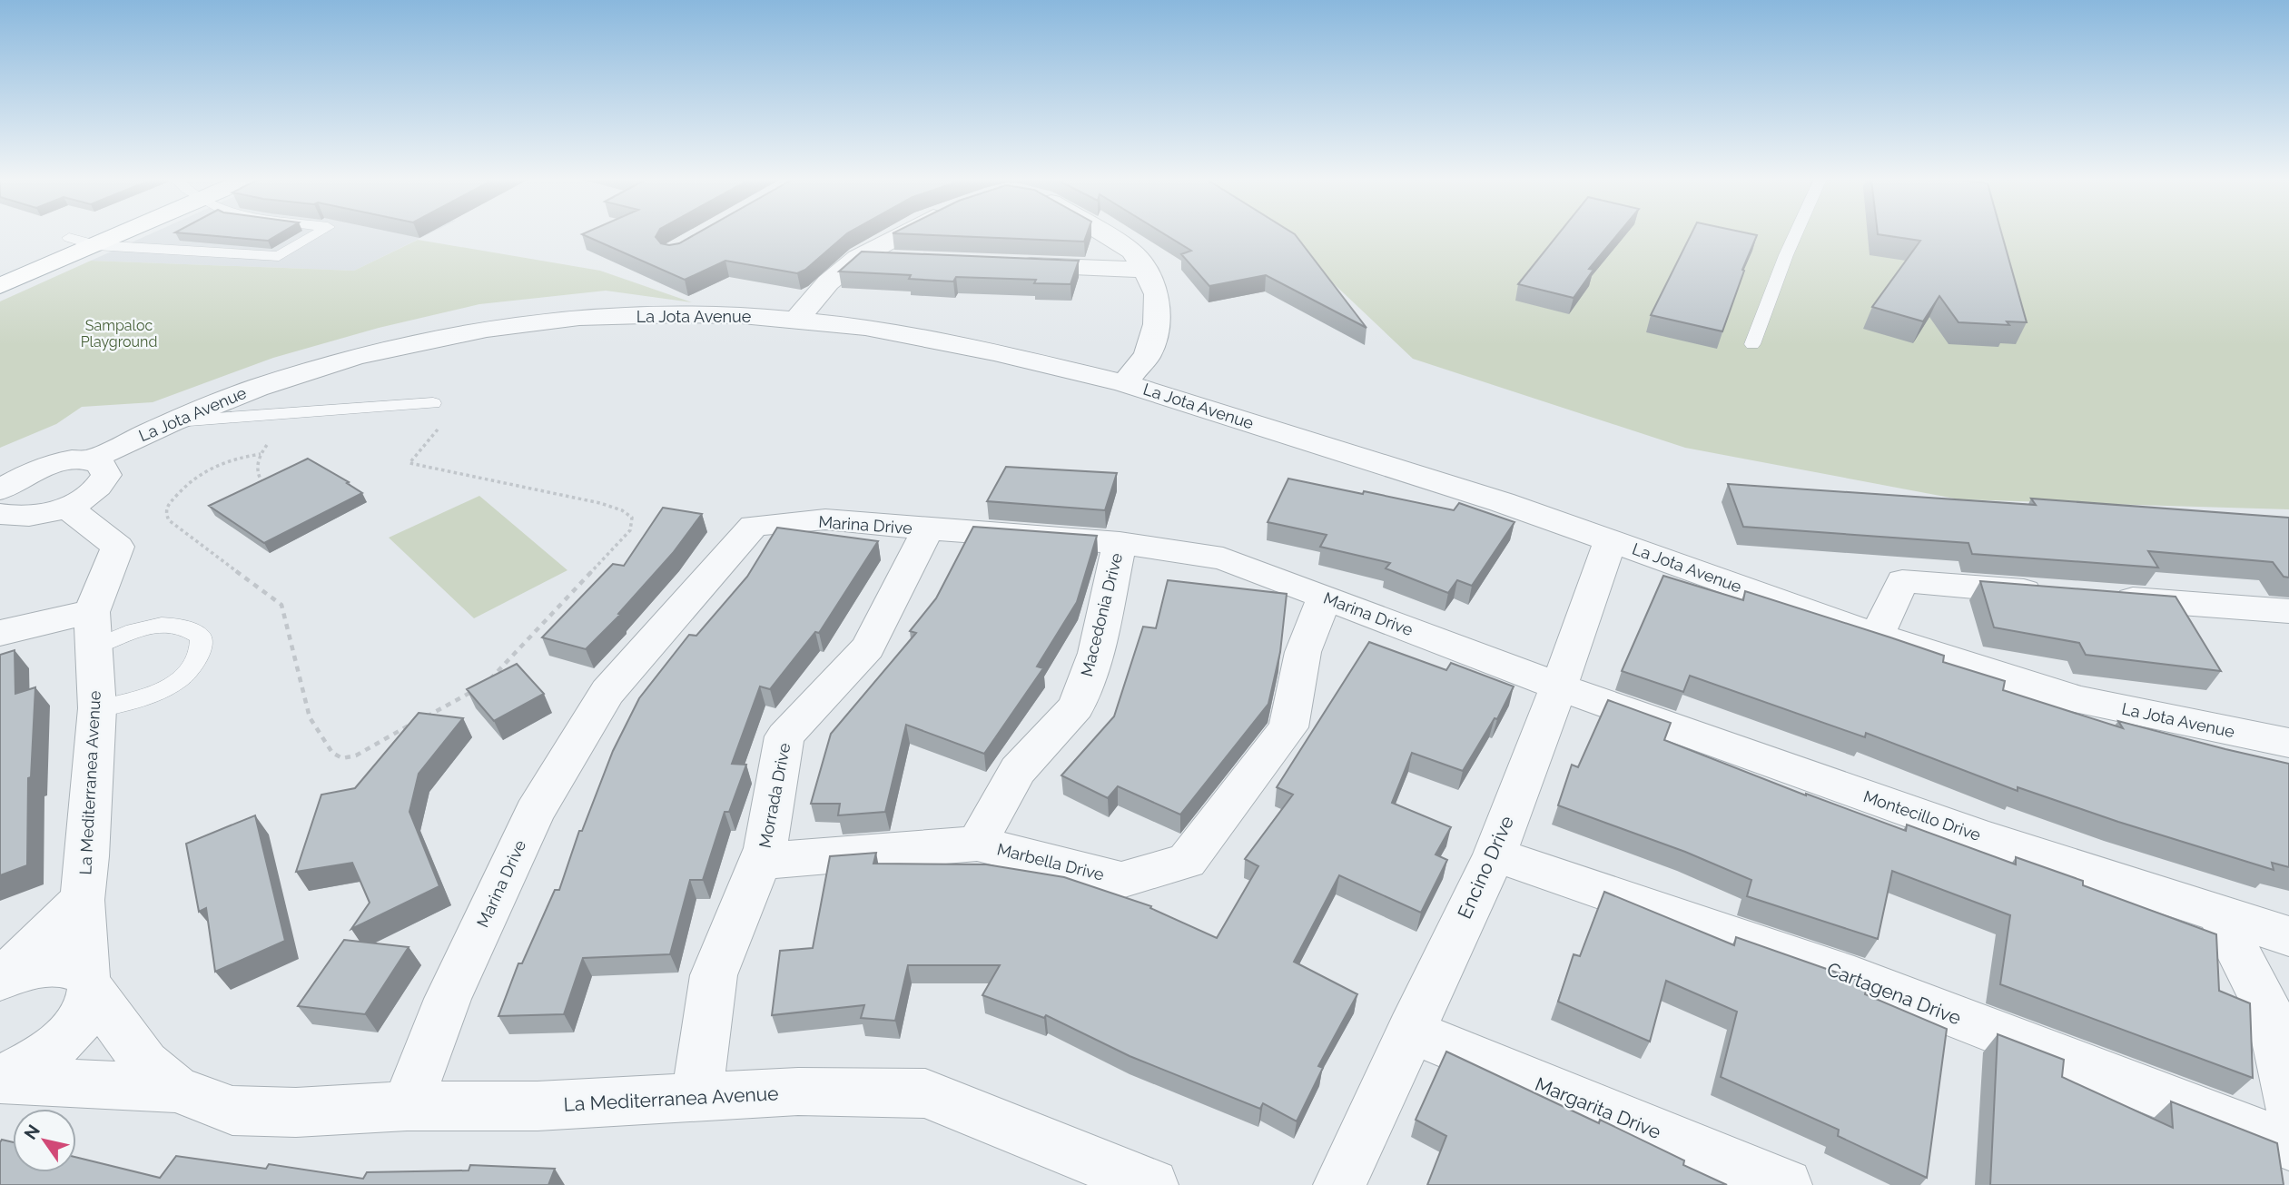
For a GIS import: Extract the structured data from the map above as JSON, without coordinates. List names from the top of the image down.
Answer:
{
  "streets": {
    "street": [
      "La Jota Avenue",
      "Marina Drive",
      "Macedonia Drive",
      "La Mediterranea Avenue",
      "Morrada Drive",
      "Montecillo Drive",
      "Marbella Drive",
      "Encino Drive",
      "Cartagena Drive",
      "Margarita Drive"
    ]
  },
  "crossings": [
    ["La Jota Avenue", "Encino Drive"],
    ["Marina Drive", "Macedonia Drive"],
    ["Marina Drive", "La Mediterranea Avenue"],
    ["Marina Drive", "Morrada Drive"],
    ["Marina Drive", "Montecillo Drive"],
    ["Marina Drive", "Marbella Drive"],
    ["Marina Drive", "Encino Drive"],
    ["Macedonia Drive", "Marbella Drive"],
    ["La Mediterranea Avenue", "Morrada Drive"],
    ["Morrada Drive", "Marbella Drive"],
    ["Montecillo Drive", "Encino Drive"],
    ["Encino Drive", "Cartagena Drive"],
    ["Encino Drive", "Margarita Drive"]
  ],
  "parks": ["Sampaloc Playground"],
  "north": "top left"
}
